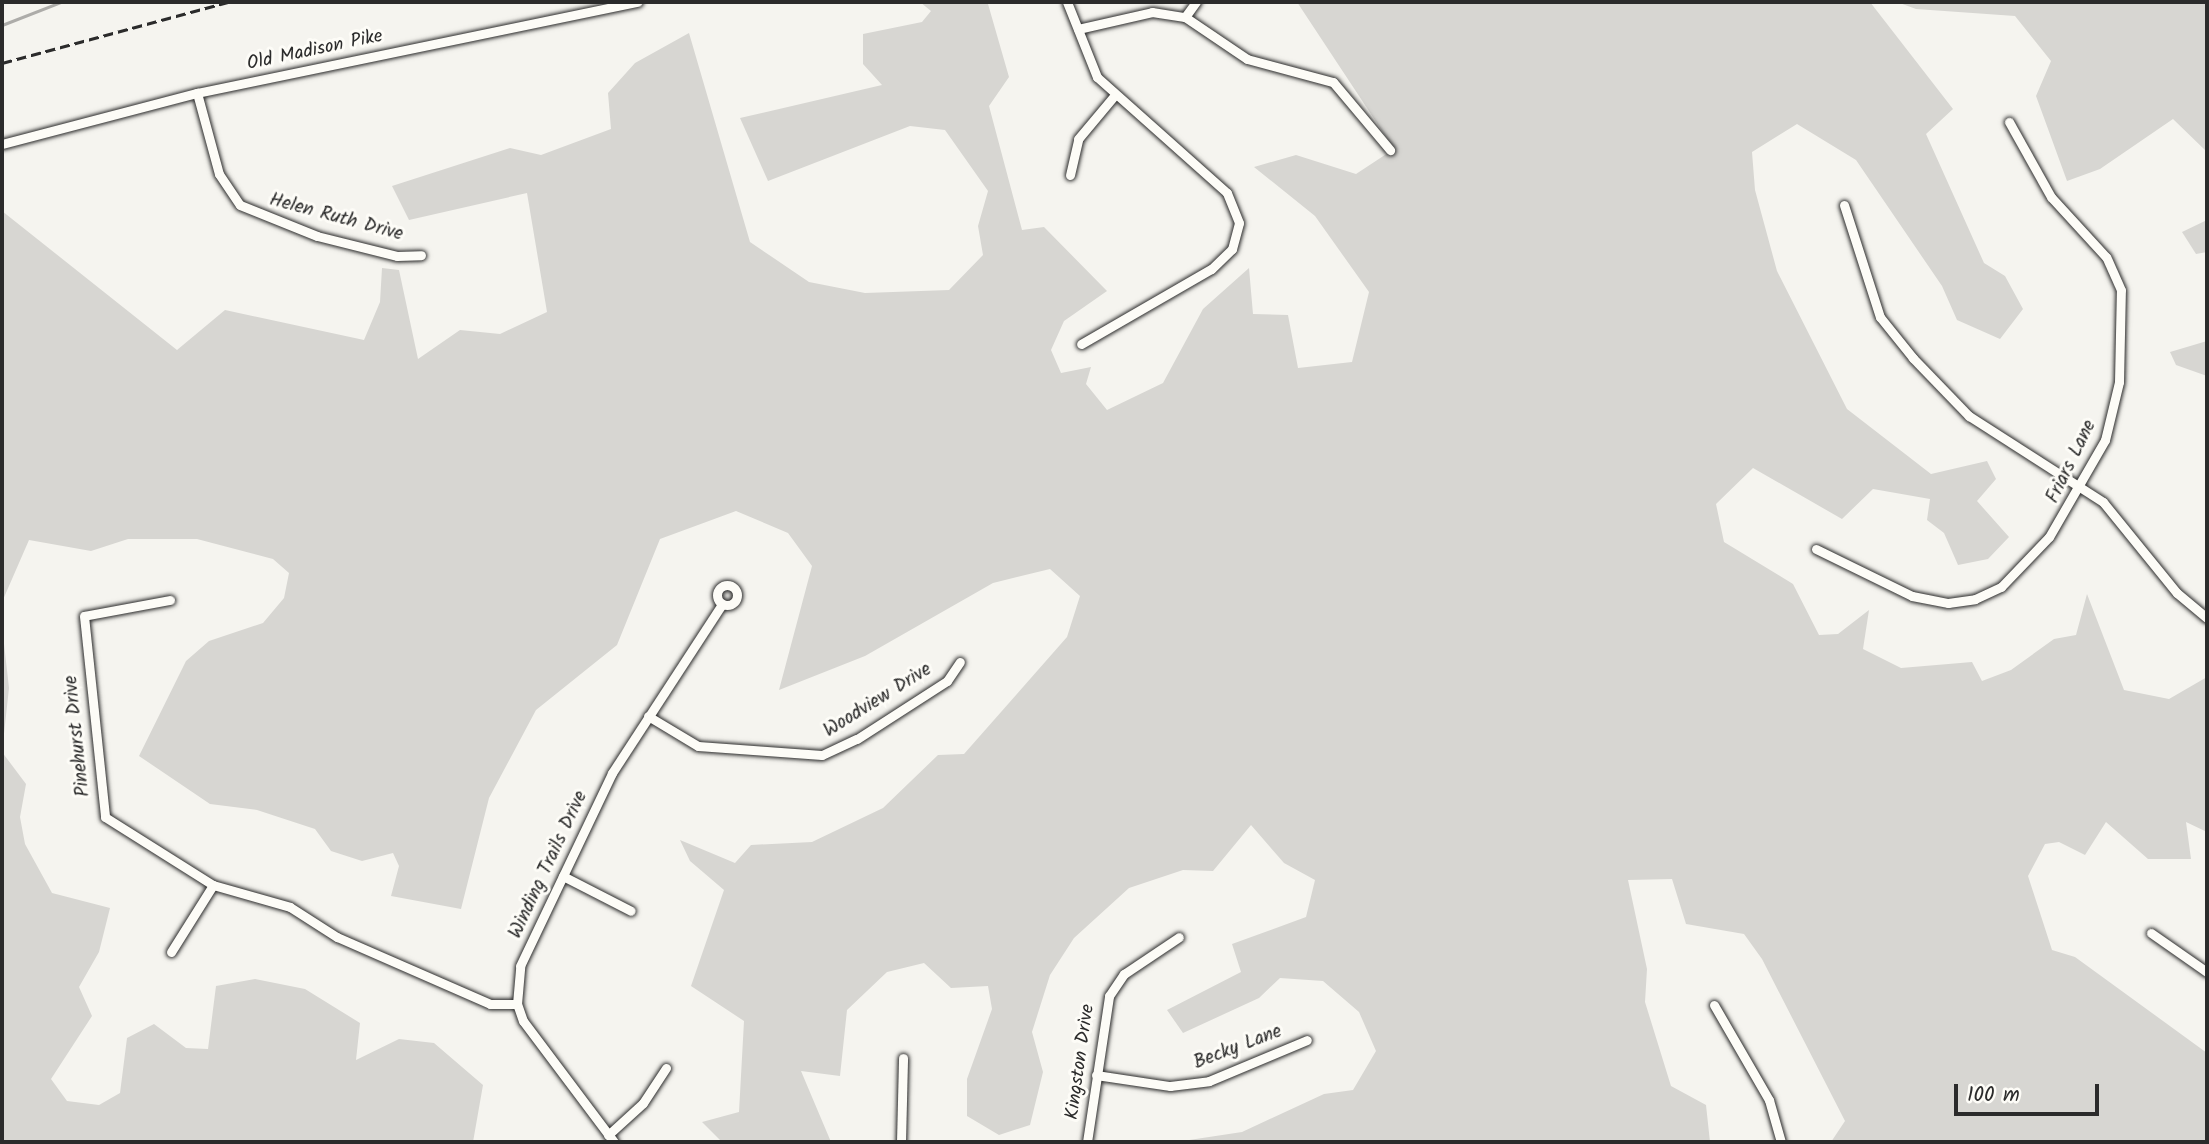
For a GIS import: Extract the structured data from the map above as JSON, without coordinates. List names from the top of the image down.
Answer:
{
  "streets": {
    "street": [
      "Old Madison Pike",
      "Helen Ruth Drive",
      "Friars Lane",
      "Woodview Drive",
      "Pinehurst Drive",
      "Winding Trails Drive",
      "Becky Lane",
      "Kingston Drive"
    ]
  },
  "crossings": [
    ["Old Madison Pike", "Helen Ruth Drive"],
    ["Woodview Drive", "Winding Trails Drive"],
    ["Pinehurst Drive", "Winding Trails Drive"],
    ["Becky Lane", "Kingston Drive"]
  ],
  "scale_bar": "100 m"
}
